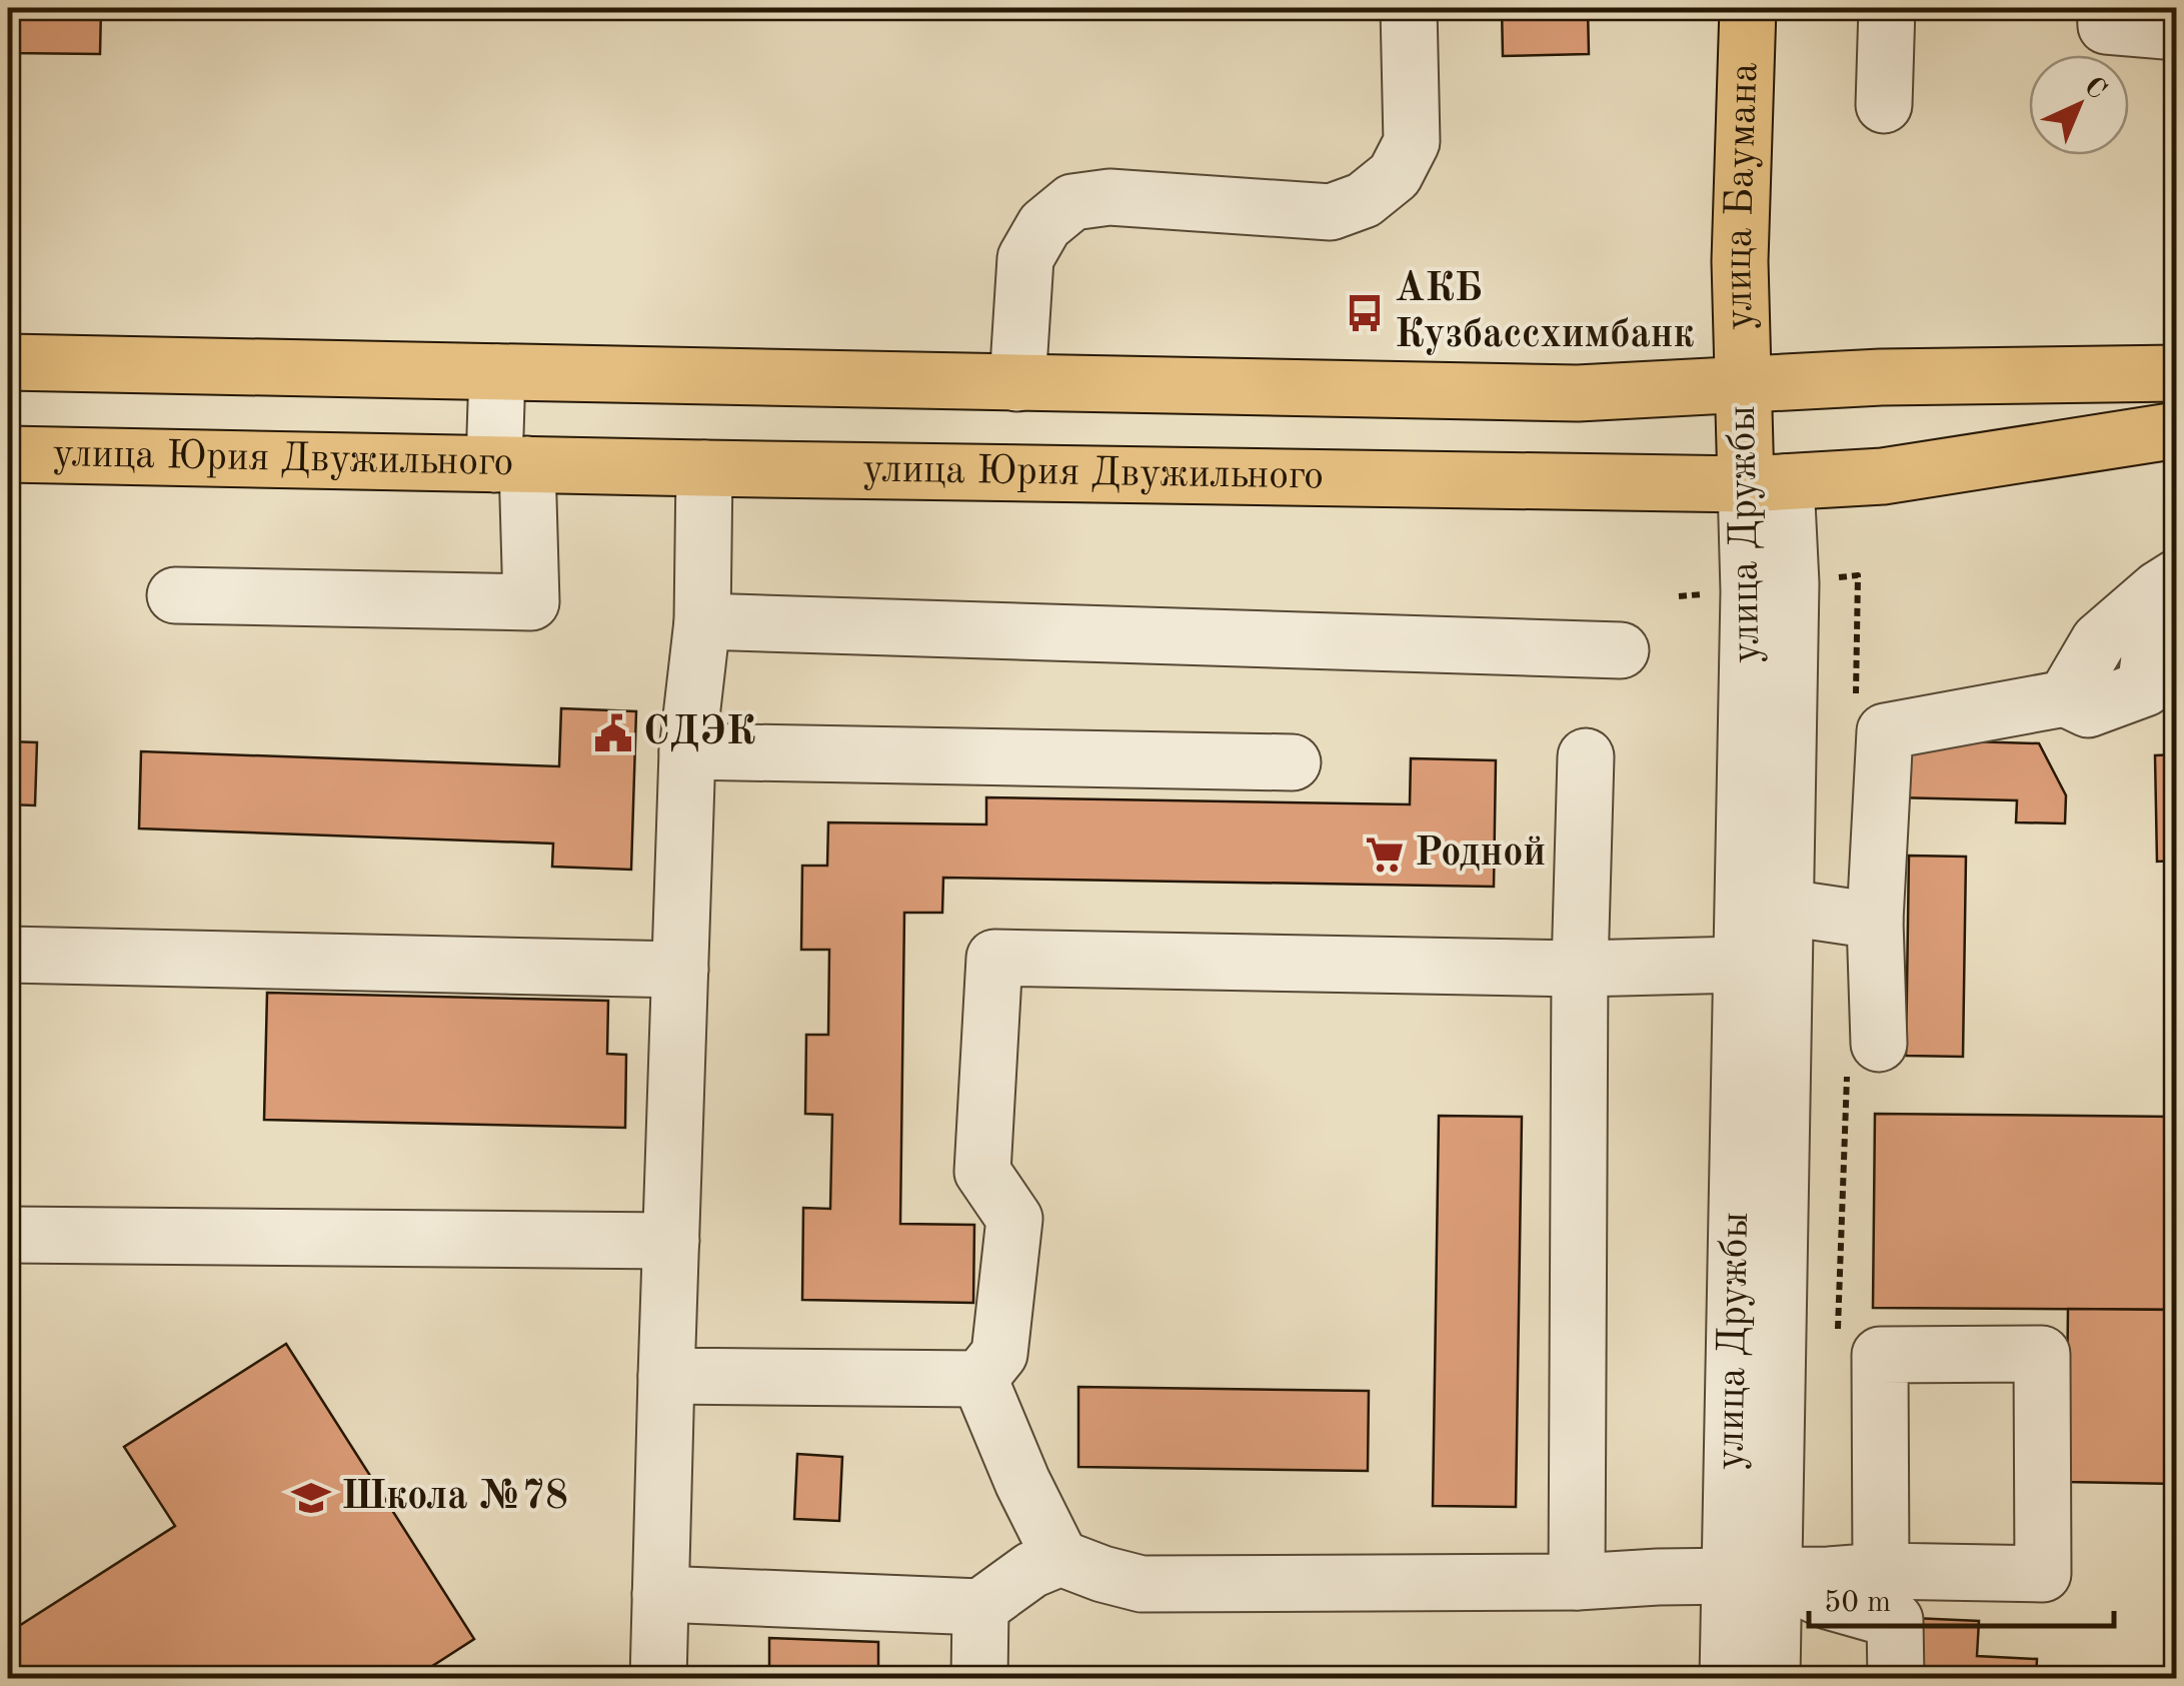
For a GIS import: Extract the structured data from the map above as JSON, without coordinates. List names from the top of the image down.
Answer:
{
  "streets": {
    "main road": ["улица Баумана", "улица Юрия Двужильного", "улица Дружбы"]
  },
  "crossings": [
    ["улица Баумана", "улица Дружбы"],
    ["улица Юрия Двужильного", "улица Дружбы"]
  ],
  "places": {
    "bus stop": ["АКБ Кузбассхимбанк"],
    "public building": ["СДЭК"],
    "supermarket": ["Родной"],
    "school or university": ["Школа №78"]
  },
  "scale_bar": "50 m",
  "north": "top right"
}
